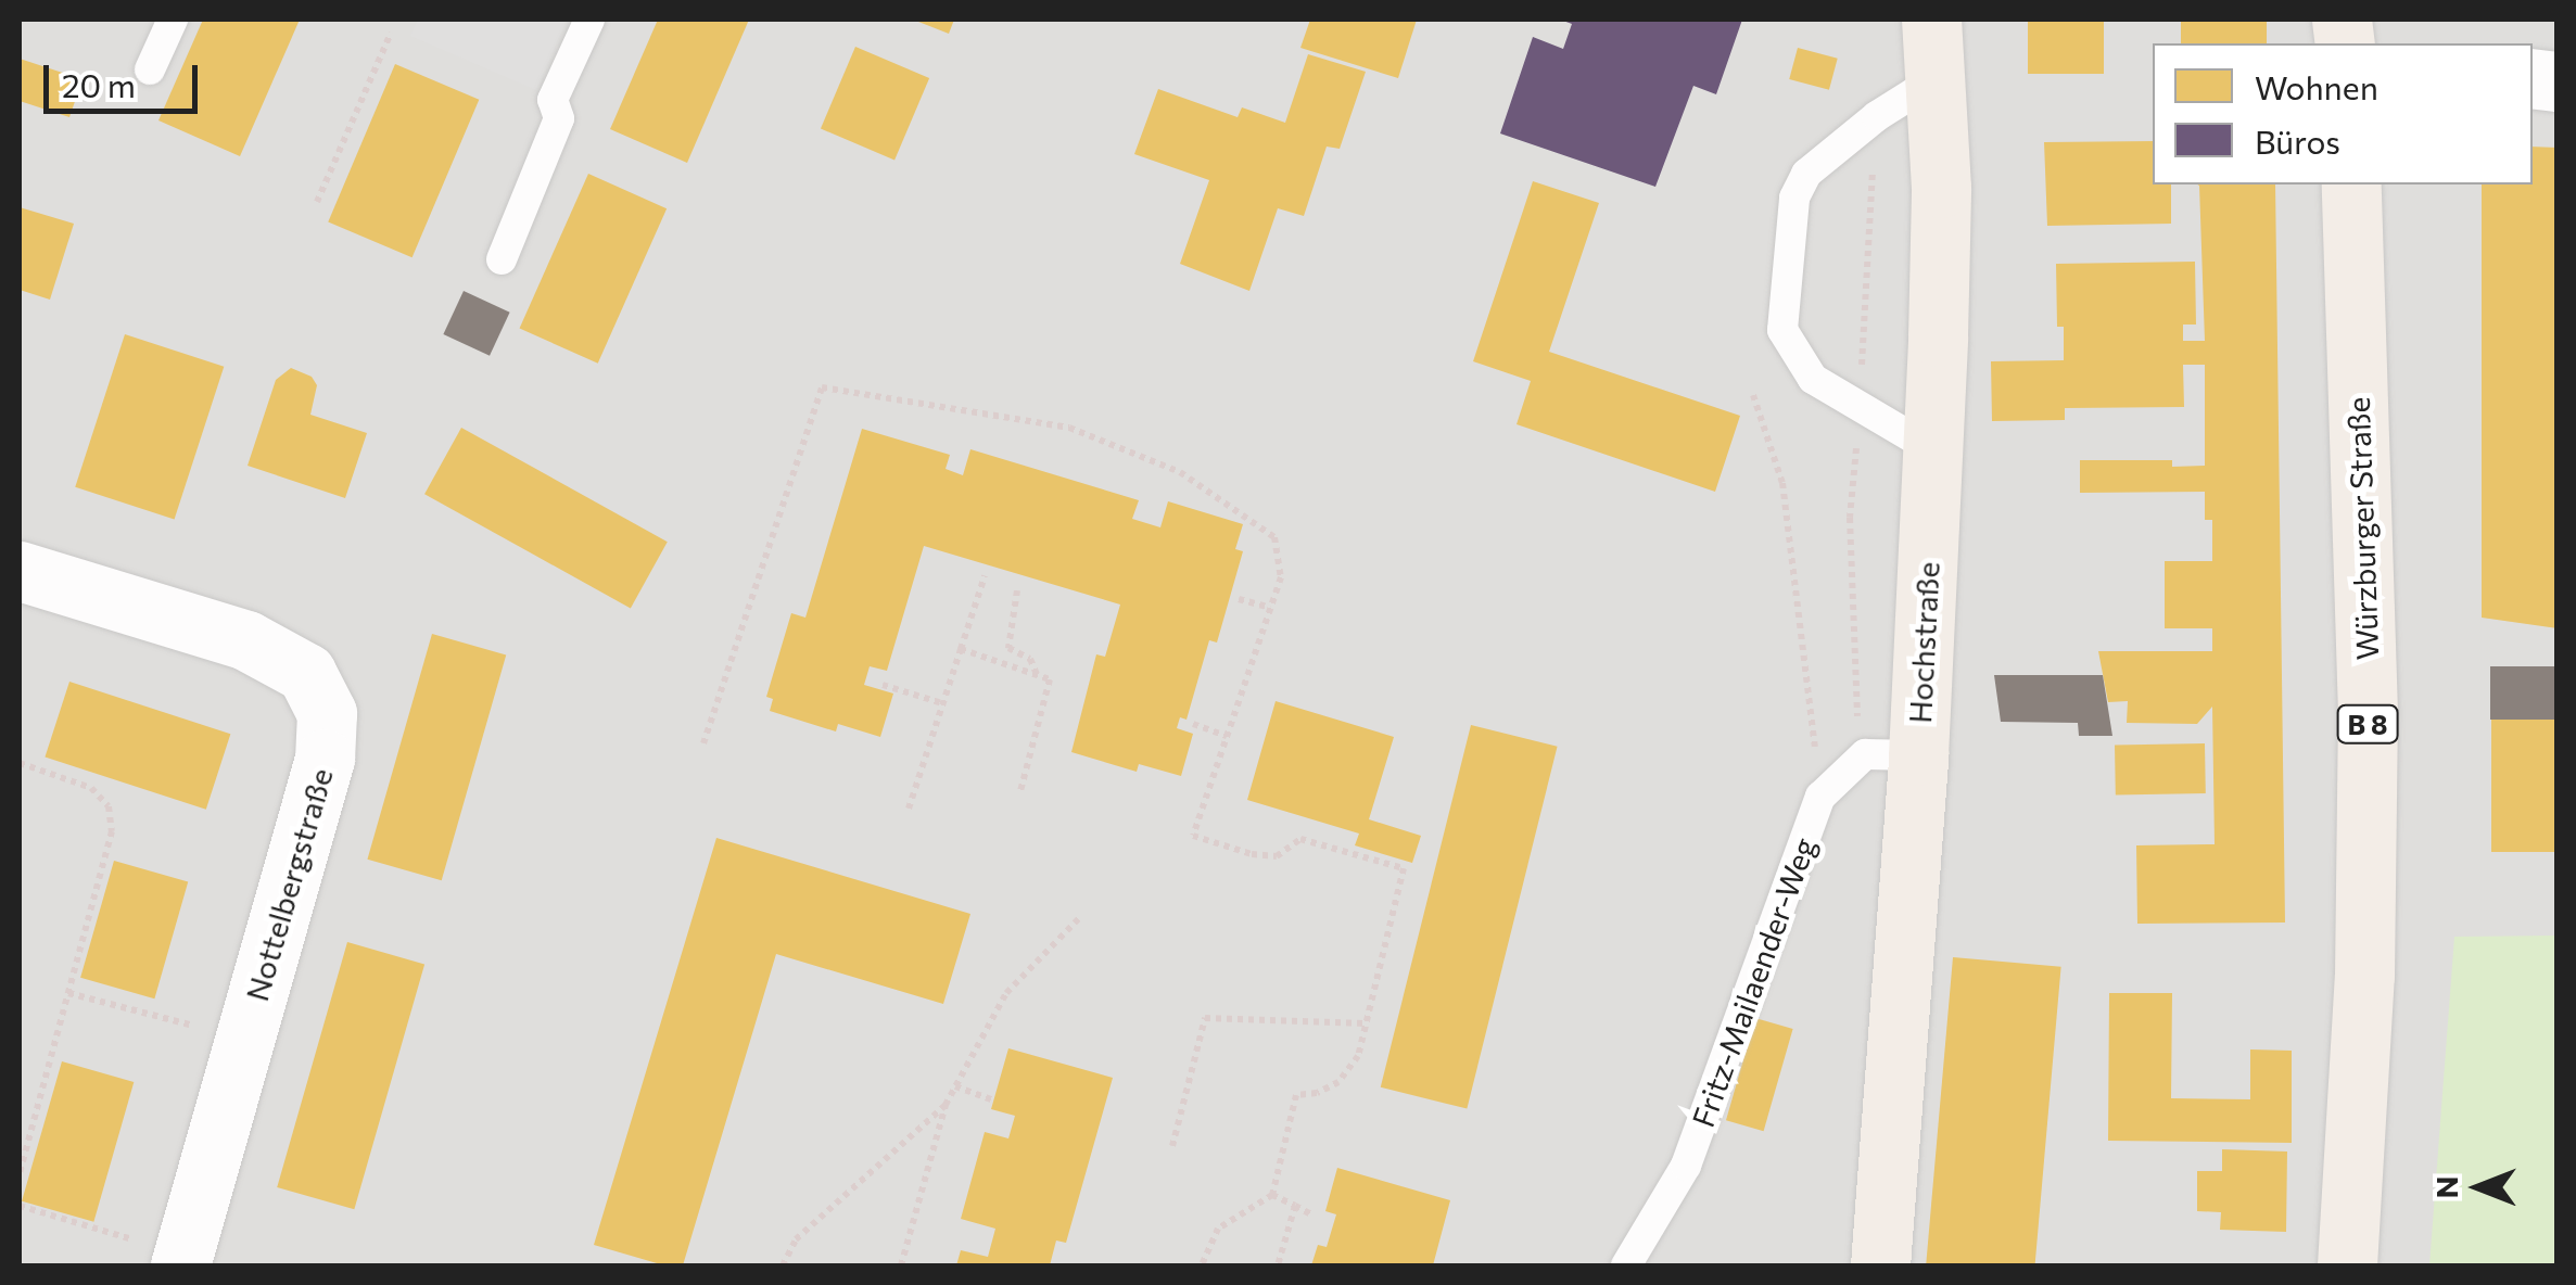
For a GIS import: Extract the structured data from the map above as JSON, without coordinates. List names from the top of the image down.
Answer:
{
  "streets": {
    "main road": ["Würzburger Straße", "Hochstraße", "B 8"],
    "street": ["Nottelbergstraße"],
    "lane": ["Fritz-Mailaender-Weg"]
  },
  "crossings": [
    ["Hochstraße", "Fritz-Mailaender-Weg"]
  ],
  "legend": ["Wohnen", "Büros"],
  "scale_bar": "20 m",
  "north": "left"
}
